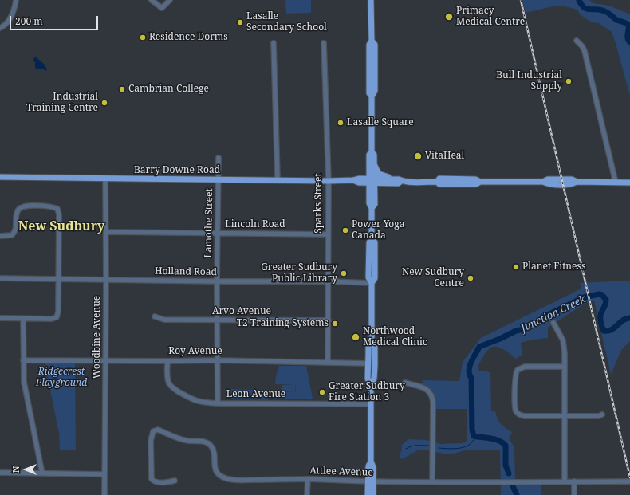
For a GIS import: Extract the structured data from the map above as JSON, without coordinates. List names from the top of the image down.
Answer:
{
  "streets": {
    "main road": ["Barry Downe Road"],
    "street": [
      "Sparks Street",
      "Lamothe Street",
      "Lincoln Road",
      "Holland Road",
      "Arvo Avenue",
      "Woodbine Avenue",
      "Roy Avenue",
      "Leon Avenue",
      "Attlee Avenue"
    ]
  },
  "crossings": [
    ["Barry Downe Road", "Sparks Street"],
    ["Barry Downe Road", "Lamothe Street"],
    ["Barry Downe Road", "Woodbine Avenue"],
    ["Sparks Street", "Lincoln Road"],
    ["Sparks Street", "Holland Road"],
    ["Sparks Street", "Arvo Avenue"],
    ["Sparks Street", "Roy Avenue"],
    ["Lamothe Street", "Lincoln Road"],
    ["Lamothe Street", "Holland Road"],
    ["Lamothe Street", "Arvo Avenue"],
    ["Lamothe Street", "Roy Avenue"],
    ["Lamothe Street", "Leon Avenue"],
    ["Lincoln Road", "Woodbine Avenue"],
    ["Holland Road", "Woodbine Avenue"],
    ["Woodbine Avenue", "Roy Avenue"],
    ["Roy Avenue", "Leon Avenue"]
  ],
  "districts": ["New Sudbury"],
  "water": ["Junction Creek"],
  "parks": ["Ridgecrest Playground"],
  "places": [
    "Primacy Medical Centre",
    "Lasalle Secondary School",
    "Residence Dorms",
    "Bull Industrial Supply",
    "Cambrian College",
    "Industrial Training Centre",
    "Lasalle Square",
    "VitaHeal",
    "Power Yoga Canada",
    "Planet Fitness",
    "Greater Sudbury Public Library",
    "New Sudbury Centre",
    "T2 Training Systems",
    "Northwood Medical Clinic",
    "Greater Sudbury Fire Station 3"
  ],
  "scale_bar": "200 m",
  "north": "left"
}
